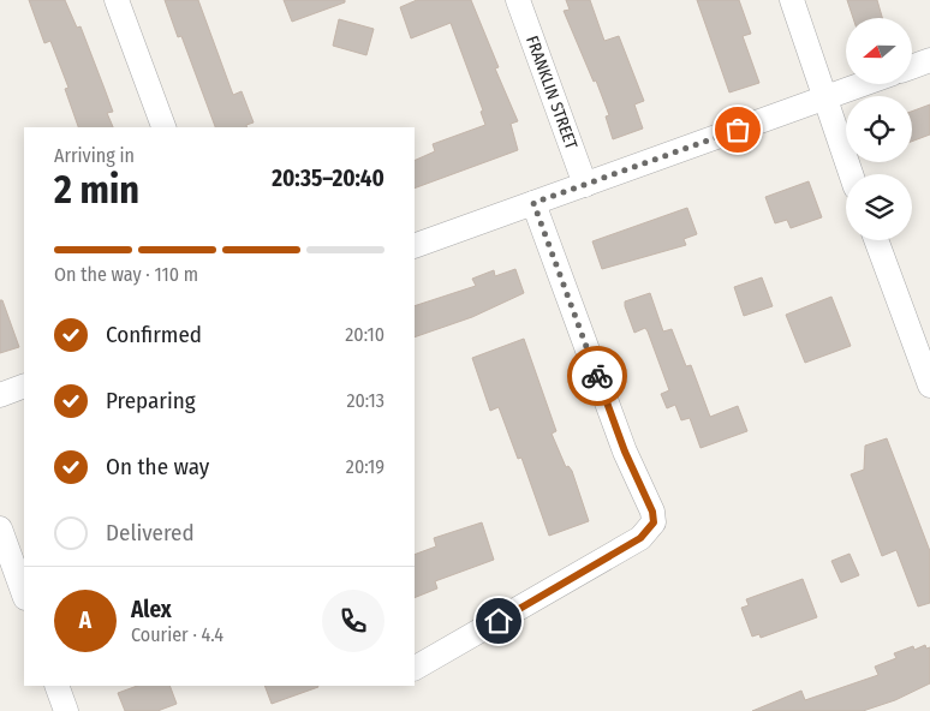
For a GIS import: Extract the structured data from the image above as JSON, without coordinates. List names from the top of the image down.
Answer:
{
  "streets": {
    "street": ["FRANKLIN STREET"]
  },
  "north": "left",
  "page": {
    "heading": ["2 min", "Arriving in", "20:35–20:40"],
    "panel": ["Alex", "Courier · 4.4"],
    "bar": "On the way · 110 m",
    "list": [
      ["Confirmed", "20:10"],
      ["Preparing", "20:13"],
      ["On the way", "20:19"],
      "Delivered"
    ],
    "round": "A"
  }
}
